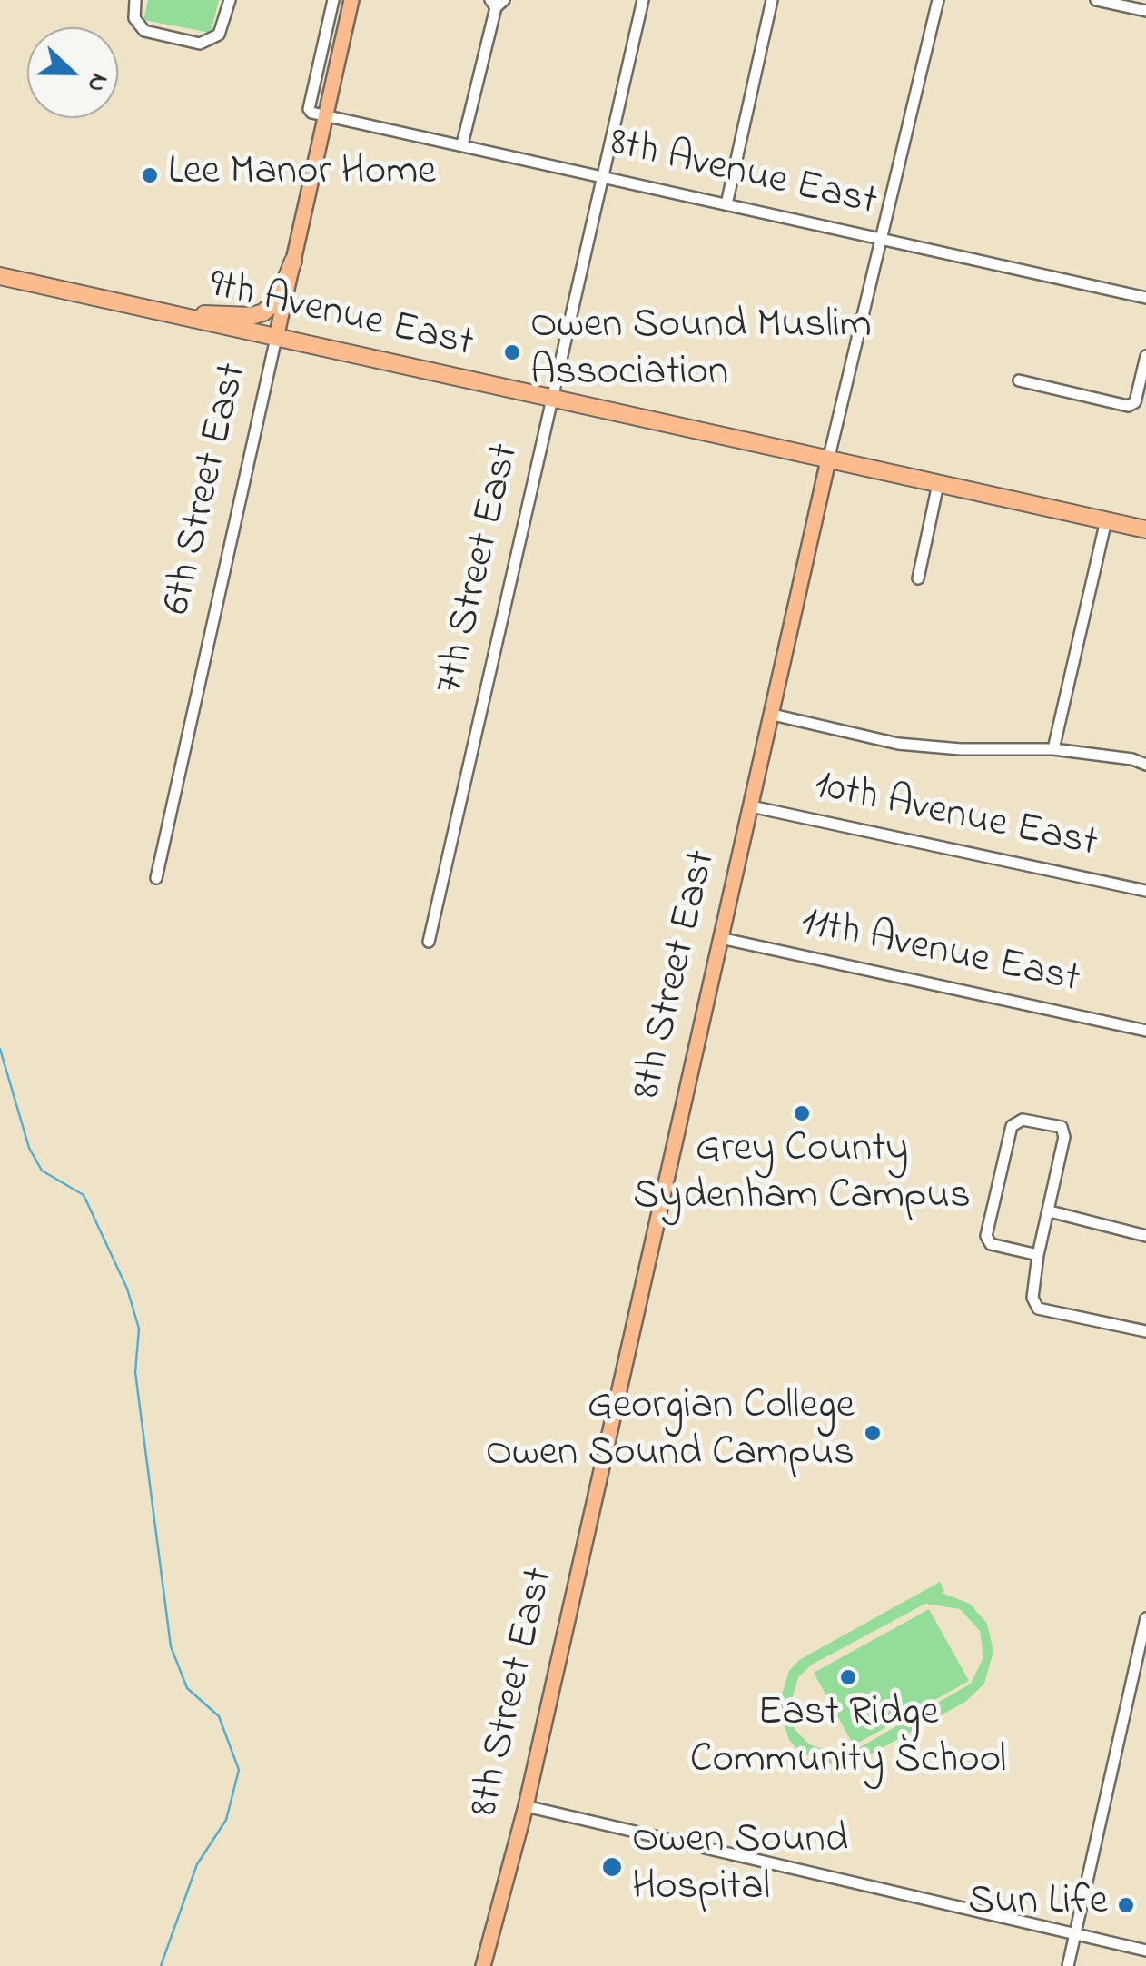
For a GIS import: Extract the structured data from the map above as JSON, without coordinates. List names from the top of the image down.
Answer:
{
  "streets": {
    "highway": ["9th Avenue East"],
    "main road": ["6th Street East", "8th Street East"],
    "street": [
      "8th Avenue East",
      "7th Street East",
      "10th Avenue East",
      "11th Avenue East"
    ]
  },
  "crossings": [
    ["8th Avenue East", "6th Street East"],
    ["8th Avenue East", "7th Street East"],
    ["8th Avenue East", "8th Street East"],
    ["9th Avenue East", "6th Street East"],
    ["9th Avenue East", "7th Street East"],
    ["9th Avenue East", "8th Street East"],
    ["10th Avenue East", "8th Street East"],
    ["11th Avenue East", "8th Street East"]
  ],
  "places": [
    "Lee Manor Home",
    "Owen Sound Muslim Association",
    "Grey County Sydenham Campus",
    "Georgian College Owen Sound Campus",
    "East Ridge Community School",
    "Owen Sound Hospital",
    "Sun Life"
  ],
  "north": "right"
}
